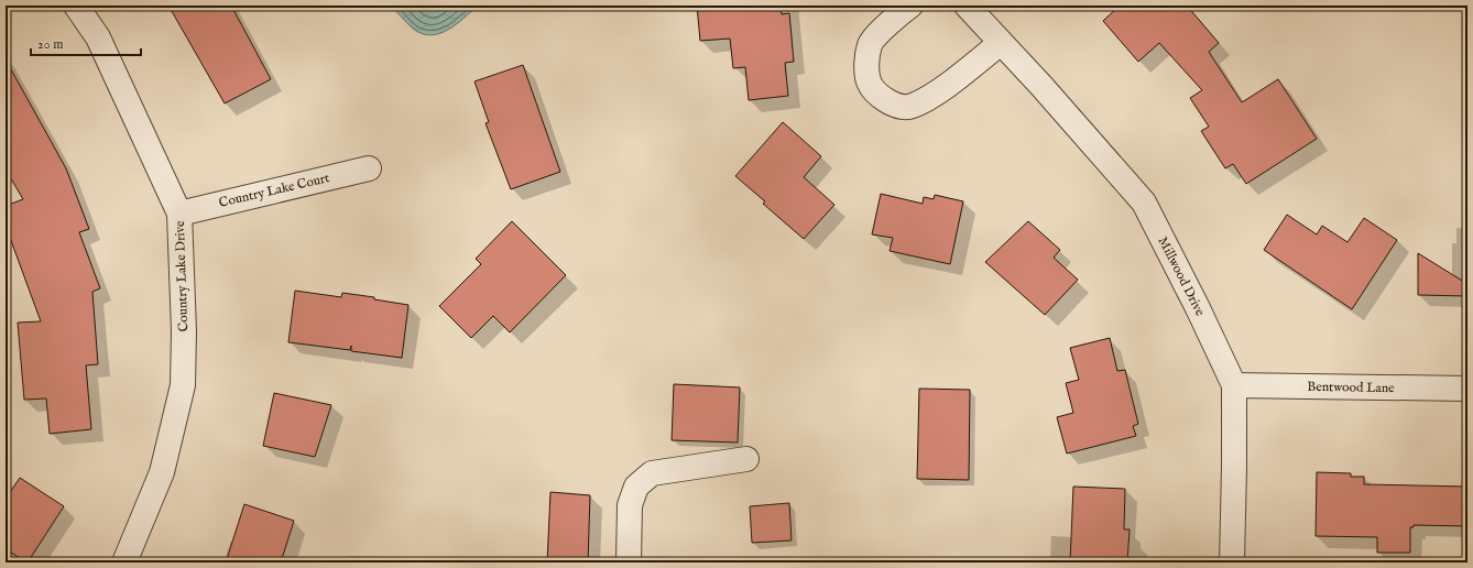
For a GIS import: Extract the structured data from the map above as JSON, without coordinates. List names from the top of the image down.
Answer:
{
  "streets": {
    "street": [
      "Country Lake Court",
      "Country Lake Drive",
      "Millwood Drive",
      "Bentwood Lane"
    ]
  },
  "crossings": [
    ["Country Lake Court", "Country Lake Drive"],
    ["Millwood Drive", "Bentwood Lane"]
  ],
  "scale_bar": "20 m"
}
